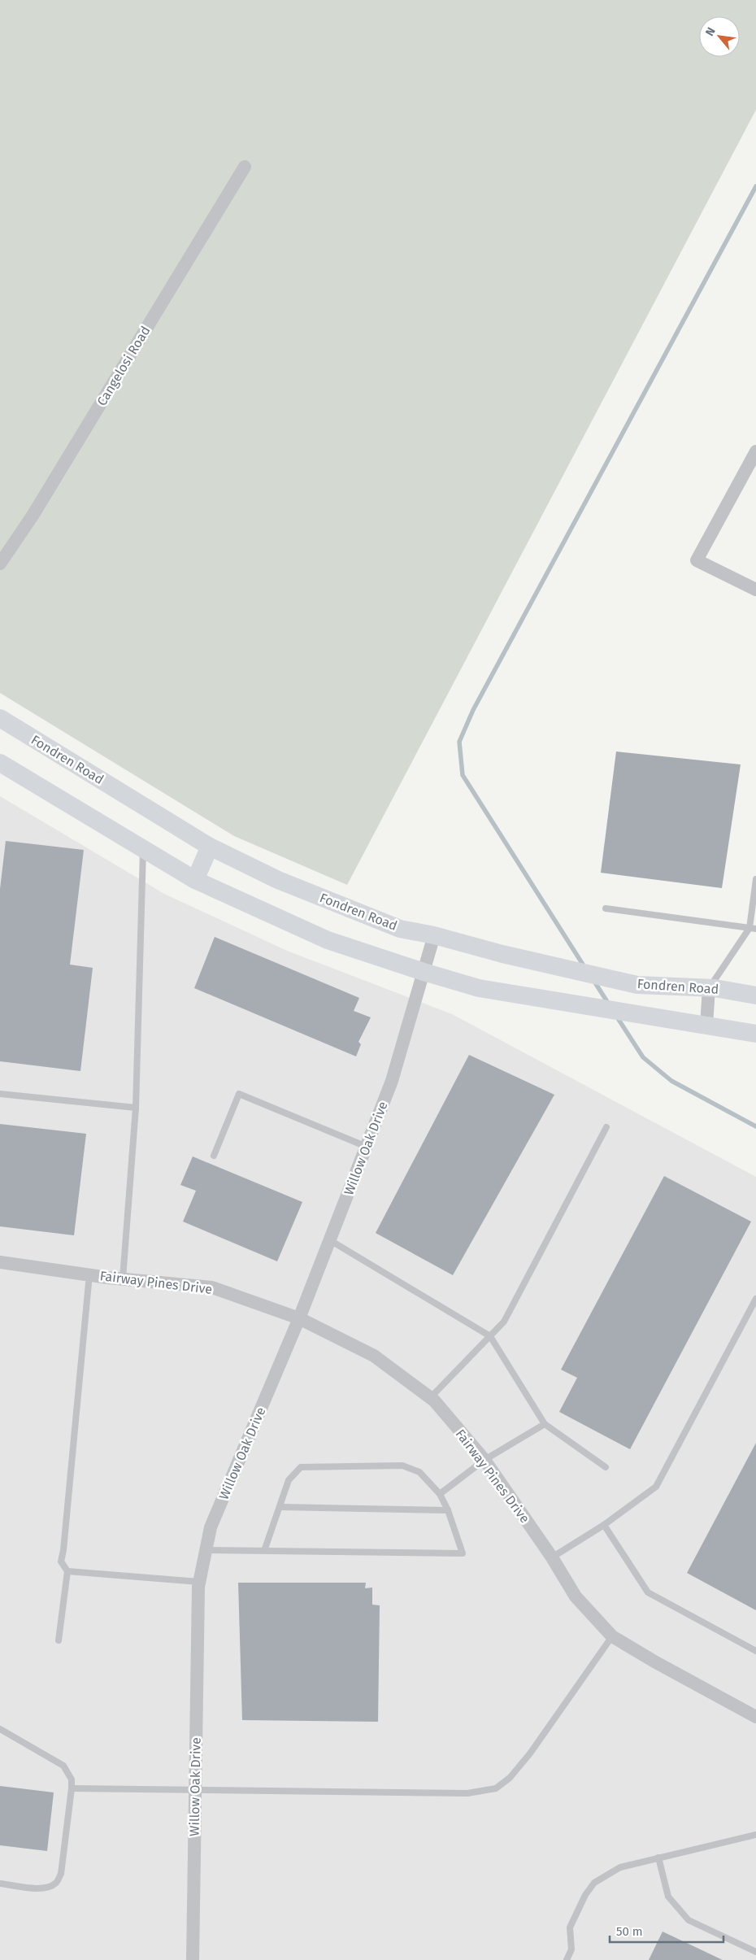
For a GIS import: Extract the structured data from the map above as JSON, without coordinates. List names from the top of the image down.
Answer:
{
  "streets": {
    "main road": ["Fondren Road"],
    "street": ["Cangelosi Road", "Willow Oak Drive", "Fairway Pines Drive"]
  },
  "crossings": [
    ["Fondren Road", "Willow Oak Drive"],
    ["Willow Oak Drive", "Fairway Pines Drive"]
  ],
  "scale_bar": "50 m",
  "north": "top left"
}
